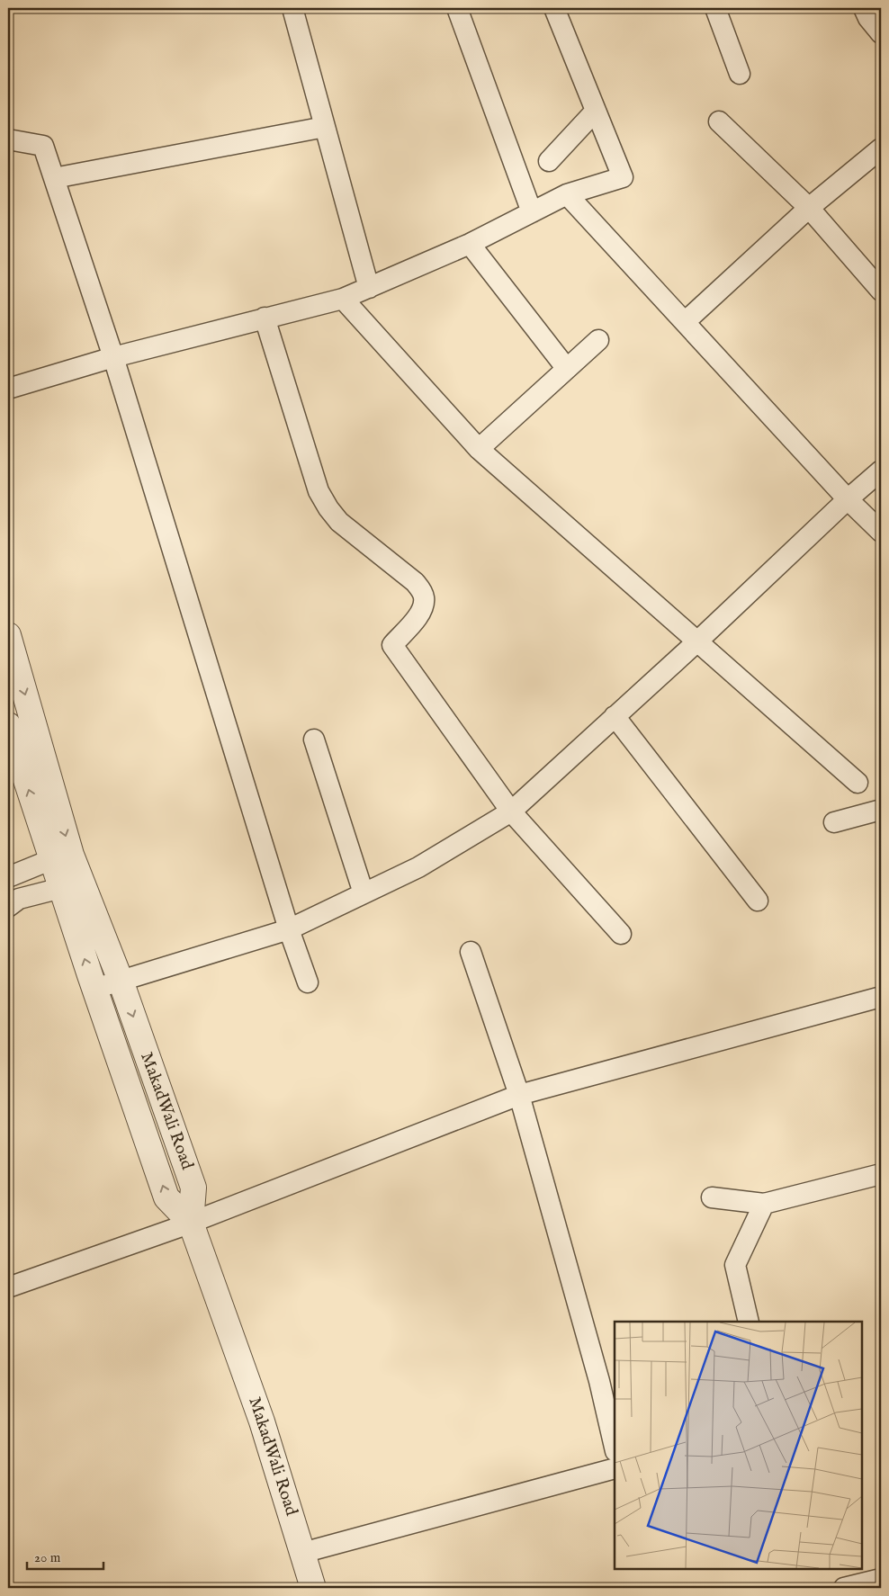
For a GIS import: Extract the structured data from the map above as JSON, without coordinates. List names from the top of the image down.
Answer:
{
  "streets": {
    "street": ["MakadWali Road"]
  },
  "scale_bar": "20 m"
}
